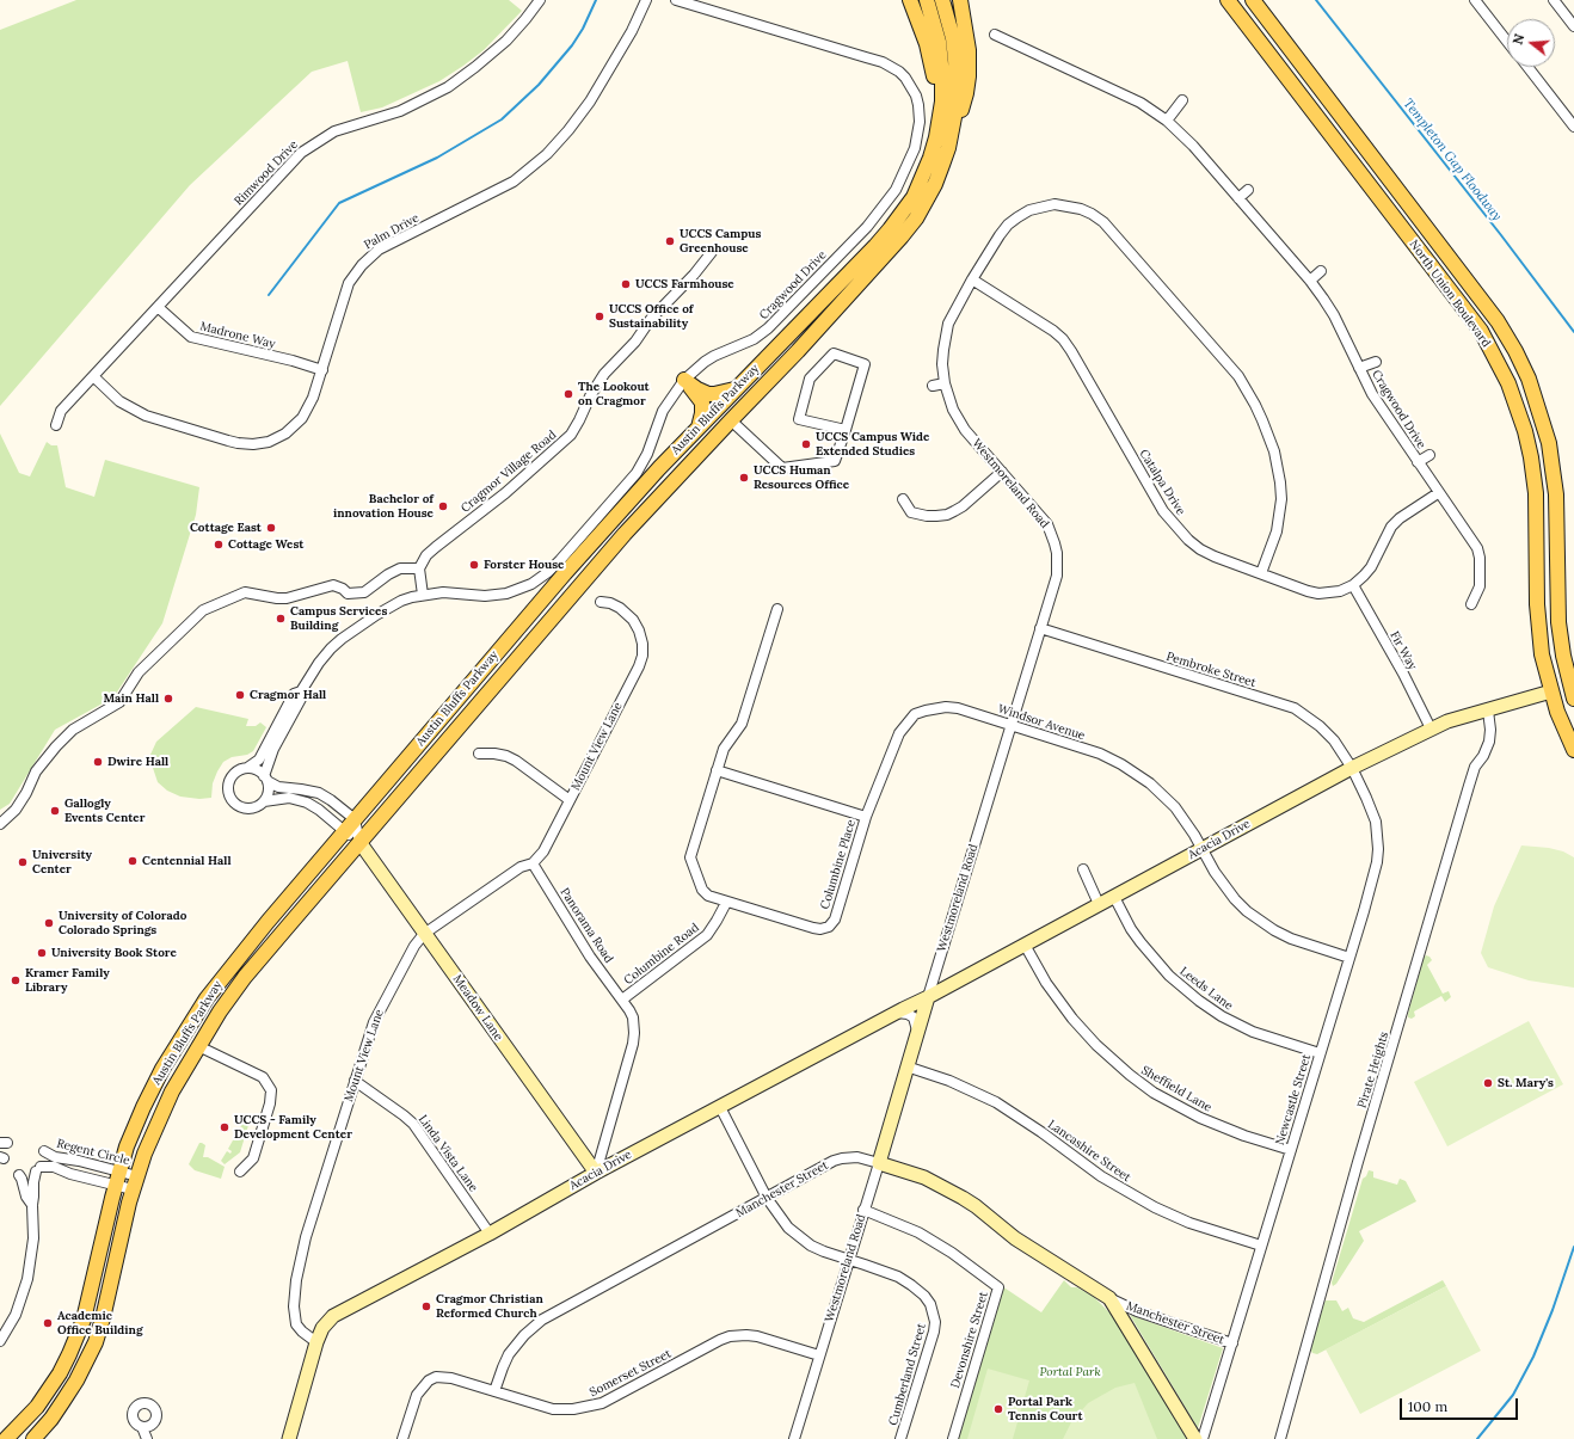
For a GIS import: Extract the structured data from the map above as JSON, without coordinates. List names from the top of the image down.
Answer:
{
  "streets": {
    "main road": ["North Union Boulevard", "Austin Bluffs Parkway"],
    "street": [
      "Rimwood Drive",
      "Palm Drive",
      "Cragwood Drive",
      "Madrone Way",
      "Cragmor Village Road",
      "Catalpa Drive",
      "Westmoreland Road",
      "Fir Way",
      "Pembroke Street",
      "Windsor Avenue",
      "Mount View Lane",
      "Acacia Drive",
      "Columbine Place",
      "Panorama Road",
      "Columbine Road",
      "Leeds Lane",
      "Meadow Lane",
      "Pirate Heights",
      "Sheffield Lane",
      "Newcastle Street",
      "Lancashire Street",
      "Regent Circle",
      "Linda Vista Lane",
      "Manchester Street",
      "Devonshire Street",
      "Somerset Street",
      "Cumberland Street"
    ]
  },
  "crossings": [
    ["Rimwood Drive", "Palm Drive"],
    ["Rimwood Drive", "Madrone Way"],
    ["Palm Drive", "Madrone Way"],
    ["Cragwood Drive", "Catalpa Drive"],
    ["Cragwood Drive", "Meadow Lane"],
    ["North Union Boulevard", "Acacia Drive"],
    ["Austin Bluffs Parkway", "Meadow Lane"],
    ["Austin Bluffs Parkway", "Regent Circle"],
    ["Catalpa Drive", "Westmoreland Road"],
    ["Catalpa Drive", "Fir Way"],
    ["Westmoreland Road", "Pembroke Street"],
    ["Westmoreland Road", "Windsor Avenue"],
    ["Westmoreland Road", "Acacia Drive"],
    ["Westmoreland Road", "Lancashire Street"],
    ["Westmoreland Road", "Manchester Street"],
    ["Westmoreland Road", "Devonshire Street"],
    ["Westmoreland Road", "Somerset Street"],
    ["Westmoreland Road", "Cumberland Street"],
    ["Fir Way", "Acacia Drive"],
    ["Pembroke Street", "Acacia Drive"],
    ["Pembroke Street", "Newcastle Street"],
    ["Windsor Avenue", "Acacia Drive"],
    ["Windsor Avenue", "Columbine Place"],
    ["Windsor Avenue", "Newcastle Street"],
    ["Mount View Lane", "Acacia Drive"],
    ["Mount View Lane", "Panorama Road"],
    ["Mount View Lane", "Meadow Lane"],
    ["Mount View Lane", "Linda Vista Lane"],
    ["Acacia Drive", "Columbine Road"],
    ["Acacia Drive", "Leeds Lane"],
    ["Acacia Drive", "Meadow Lane"],
    ["Acacia Drive", "Pirate Heights"],
    ["Acacia Drive", "Sheffield Lane"],
    ["Acacia Drive", "Newcastle Street"],
    ["Acacia Drive", "Linda Vista Lane"],
    ["Acacia Drive", "Cumberland Street"],
    ["Columbine Place", "Columbine Road"],
    ["Panorama Road", "Columbine Road"],
    ["Columbine Road", "Meadow Lane"],
    ["Leeds Lane", "Newcastle Street"],
    ["Sheffield Lane", "Newcastle Street"],
    ["Newcastle Street", "Lancashire Street"],
    ["Newcastle Street", "Manchester Street"],
    ["Manchester Street", "Somerset Street"],
    ["Manchester Street", "Cumberland Street"]
  ],
  "water": ["Templeton Gap Floodway"],
  "parks": ["Portal Park"],
  "places": [
    "UCCS Campus Greenhouse",
    "UCCS Farmhouse",
    "UCCS Office of Sustainability",
    "The Lookout on Cragmor",
    "UCCS Campus Wide Extended Studies",
    "UCCS Human Resources Office",
    "Bachelor of innovation House",
    "Cottage East",
    "Cottage West",
    "Forster House",
    "Campus Services Building",
    "Cragmor Hall",
    "Main Hall",
    "Dwire Hall",
    "Gallogly Events Center",
    "Centennial Hall",
    "University Center",
    "University of Colorado Colorado Springs",
    "University Book Store",
    "Kramer Family Library",
    "St. Mary's",
    "UCCS - Family Development Center",
    "Cragmor Christian Reformed Church",
    "Academic Office Building",
    "Portal Park Tennis Court"
  ],
  "scale_bar": "100 m",
  "north": "left"
}
